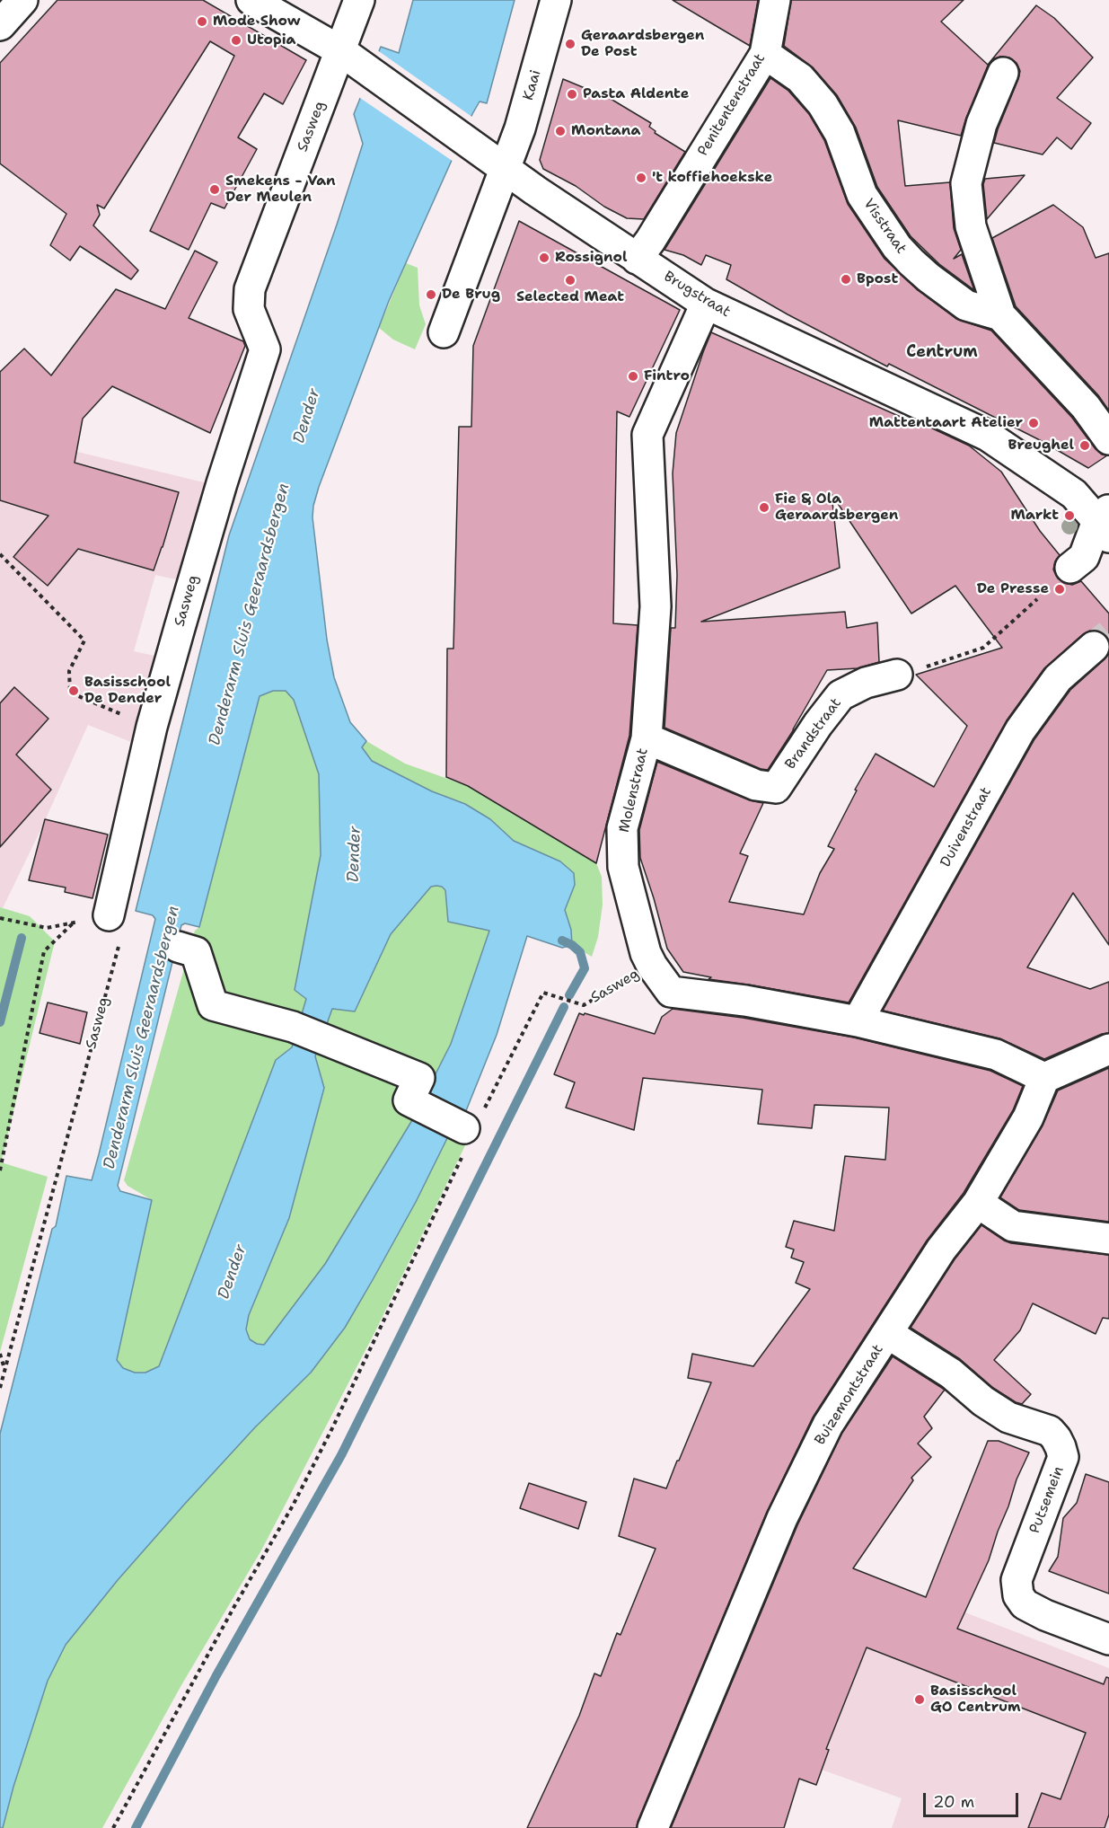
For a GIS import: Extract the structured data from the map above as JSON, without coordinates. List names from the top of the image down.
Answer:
{
  "streets": {
    "street": [
      "Kaai",
      "Penitentenstraat",
      "Sasweg",
      "Visstraat",
      "Brugstraat",
      "Brandstraat",
      "Molenstraat",
      "Duivenstraat",
      "Buizemontstraat",
      "Putsemein"
    ]
  },
  "crossings": [
    ["Kaai", "Brugstraat"],
    ["Penitentenstraat", "Visstraat"],
    ["Penitentenstraat", "Brugstraat"],
    ["Sasweg", "Brugstraat"],
    ["Sasweg", "Molenstraat"],
    ["Brugstraat", "Molenstraat"],
    ["Brandstraat", "Molenstraat"],
    ["Molenstraat", "Duivenstraat"],
    ["Molenstraat", "Buizemontstraat"],
    ["Buizemontstraat", "Putsemein"]
  ],
  "districts": ["Centrum"],
  "water": ["Dender", "Denderarm Sluis Geeraardsbergen"],
  "places": [
    "Mode Show",
    "Utopia",
    "Geraardsbergen De Post",
    "Pasta Aldente",
    "Montana",
    "'t koffiehoekske",
    "Smekens - Van Der Meulen",
    "Rossignol",
    "Bpost",
    "Selected Meat",
    "De Brug",
    "Fintro",
    "Mattentaart Atelier",
    "Breughel",
    "Fie & Ola Geraardsbergen",
    "Markt",
    "De Presse",
    "Basisschool De Dender",
    "Basisschool GO Centrum"
  ],
  "scale_bar": "20 m"
}
